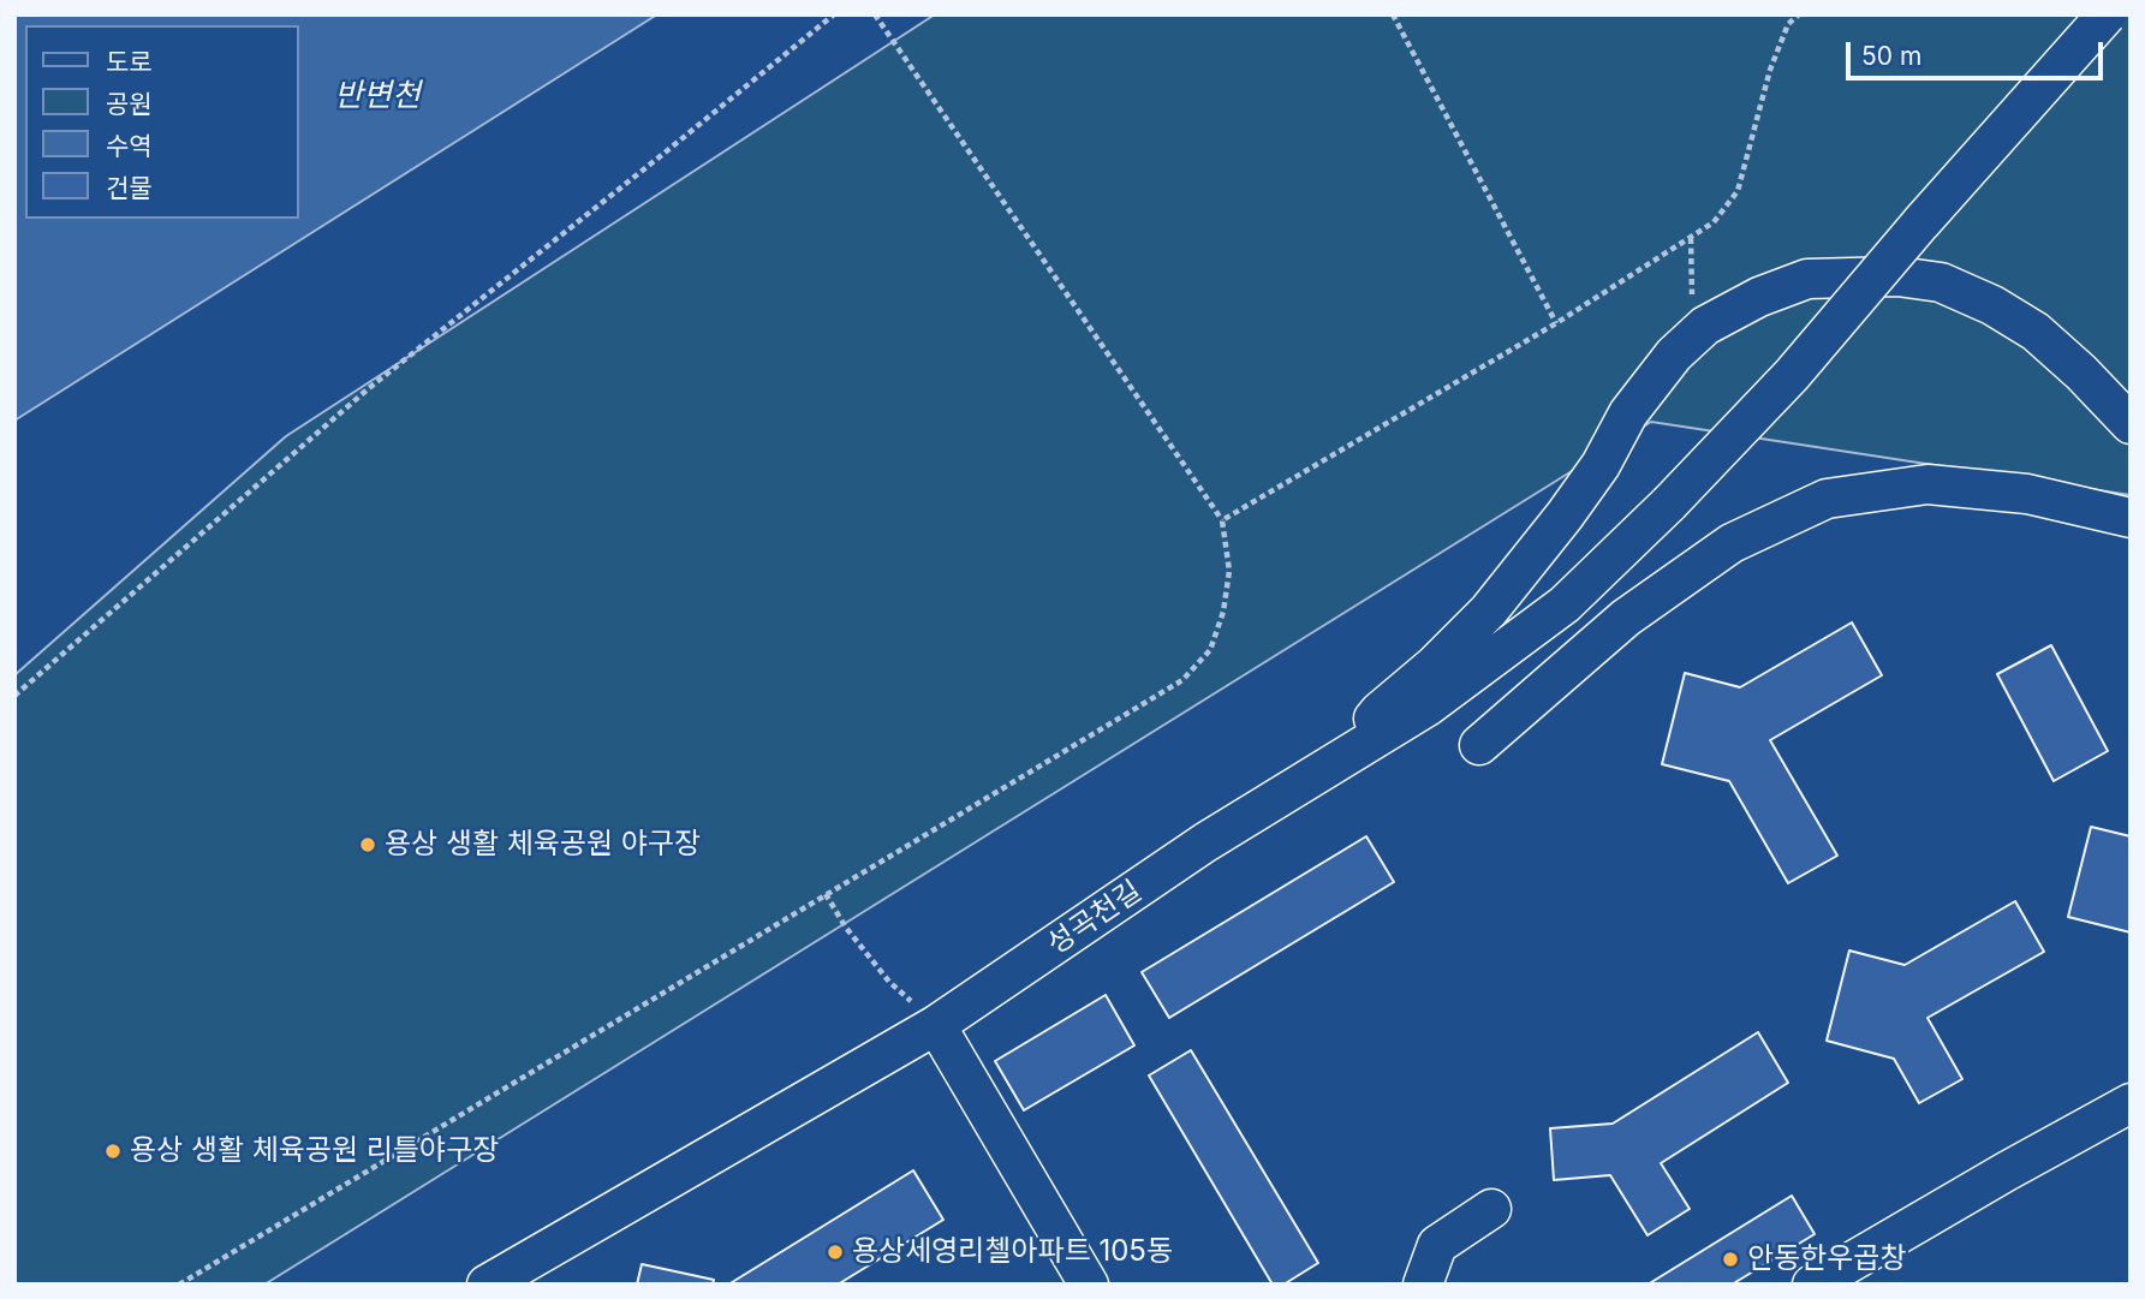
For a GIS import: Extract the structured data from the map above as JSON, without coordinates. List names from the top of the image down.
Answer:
{
  "streets": {
    "street": ["성곡천길"]
  },
  "water": ["반변천"],
  "places": [
    "용상 생활 체육공원 야구장",
    "용상 생활 체육공원 리틀야구장",
    "용상세영리첼아파트 105동",
    "안동한우곱창"
  ],
  "legend": [
    "도로",
    "공원",
    "수역",
    "건물"
  ],
  "scale_bar": "50 m"
}
